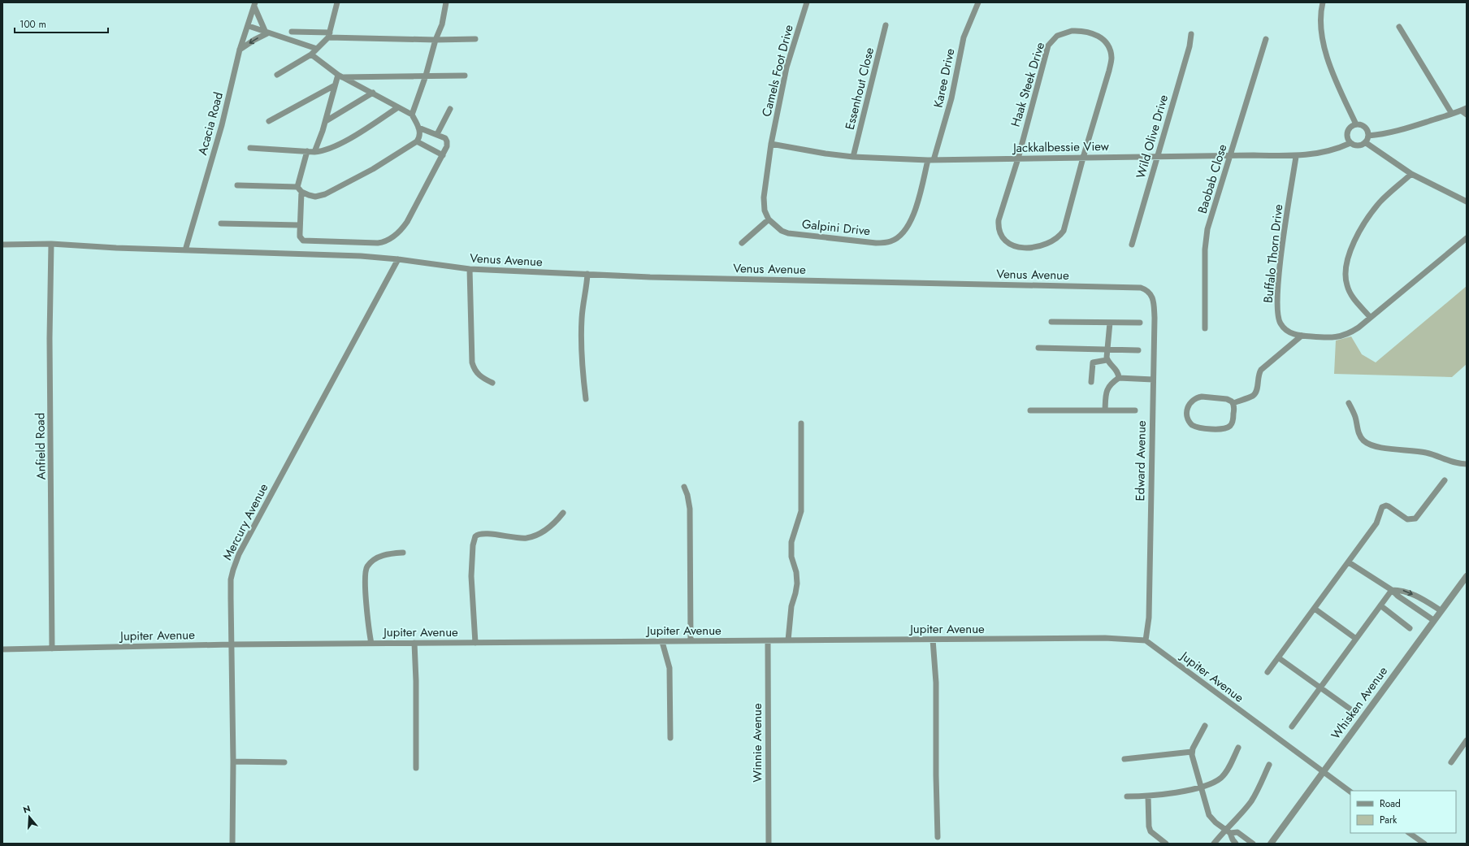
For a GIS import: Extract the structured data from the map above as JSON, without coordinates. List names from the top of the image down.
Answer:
{
  "streets": {
    "street": [
      "Camels Foot Drive",
      "Karee Drive",
      "Haak Steek Drive",
      "Essenhout Close",
      "Acacia Road",
      "Wild Olive Drive",
      "Jackkalbessie View",
      "Baobab Close",
      "Galpini Drive",
      "Buffalo Thorn Drive",
      "Venus Avenue",
      "Anfield Road",
      "Edward Avenue",
      "Mercury Avenue",
      "Jupiter Avenue",
      "Whisken Avenue",
      "Winnie Avenue"
    ]
  },
  "crossings": [
    ["Camels Foot Drive", "Jackkalbessie View"],
    ["Karee Drive", "Jackkalbessie View"],
    ["Karee Drive", "Galpini Drive"],
    ["Haak Steek Drive", "Jackkalbessie View"],
    ["Essenhout Close", "Jackkalbessie View"],
    ["Acacia Road", "Venus Avenue"],
    ["Wild Olive Drive", "Jackkalbessie View"],
    ["Jackkalbessie View", "Baobab Close"],
    ["Jackkalbessie View", "Galpini Drive"],
    ["Jackkalbessie View", "Buffalo Thorn Drive"],
    ["Venus Avenue", "Anfield Road"],
    ["Venus Avenue", "Edward Avenue"],
    ["Venus Avenue", "Mercury Avenue"],
    ["Anfield Road", "Jupiter Avenue"],
    ["Edward Avenue", "Jupiter Avenue"],
    ["Mercury Avenue", "Jupiter Avenue"],
    ["Jupiter Avenue", "Whisken Avenue"],
    ["Jupiter Avenue", "Winnie Avenue"]
  ],
  "legend": ["Road", "Park"],
  "scale_bar": "100 m",
  "north": "top"
}
